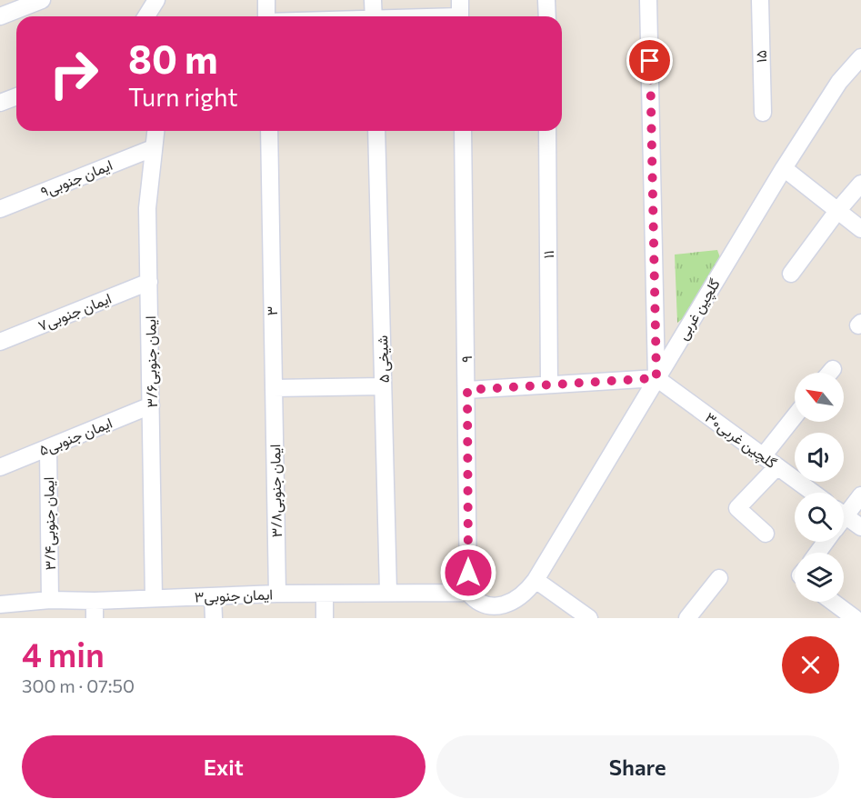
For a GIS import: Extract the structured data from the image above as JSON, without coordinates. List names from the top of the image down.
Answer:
{
  "streets": {
    "street": [
      "۱۵",
      "ایمان جنوبی۹",
      "۱۱",
      "گلچین غربی",
      "۳",
      "ایمان جنوبی۷",
      "شیخی ۵",
      "۹",
      "ایمان جنوبی۳/۶",
      "ایمان جنوبی۵",
      "گلچین غربی۳۰",
      "ایمان جنوبی۳/۸",
      "ایمان جنوبی۳/۴",
      "ایمان جنوبی۳"
    ]
  },
  "crossings": [
    ["ایمان جنوبی۹", "ایمان جنوبی۳/۶"],
    ["گلچین غربی", "۹"],
    ["گلچین غربی", "گلچین غربی۳۰"],
    ["گلچین غربی", "ایمان جنوبی۳"],
    ["۳", "ایمان جنوبی۳/۸"],
    ["ایمان جنوبی۷", "ایمان جنوبی۳/۶"],
    ["شیخی ۵", "ایمان جنوبی۳"],
    ["۹", "ایمان جنوبی۳"],
    ["ایمان جنوبی۳/۶", "ایمان جنوبی۵"],
    ["ایمان جنوبی۳/۶", "ایمان جنوبی۳"],
    ["ایمان جنوبی۵", "ایمان جنوبی۳/۴"],
    ["ایمان جنوبی۳/۸", "ایمان جنوبی۳"],
    ["ایمان جنوبی۳/۴", "ایمان جنوبی۳"]
  ],
  "north": "top left",
  "page": {
    "turn": ["80 m", "Turn right"],
    "heading": ["4 min", "300 m · 07:50"],
    "buttons": ["Exit", "Share"]
  }
}
